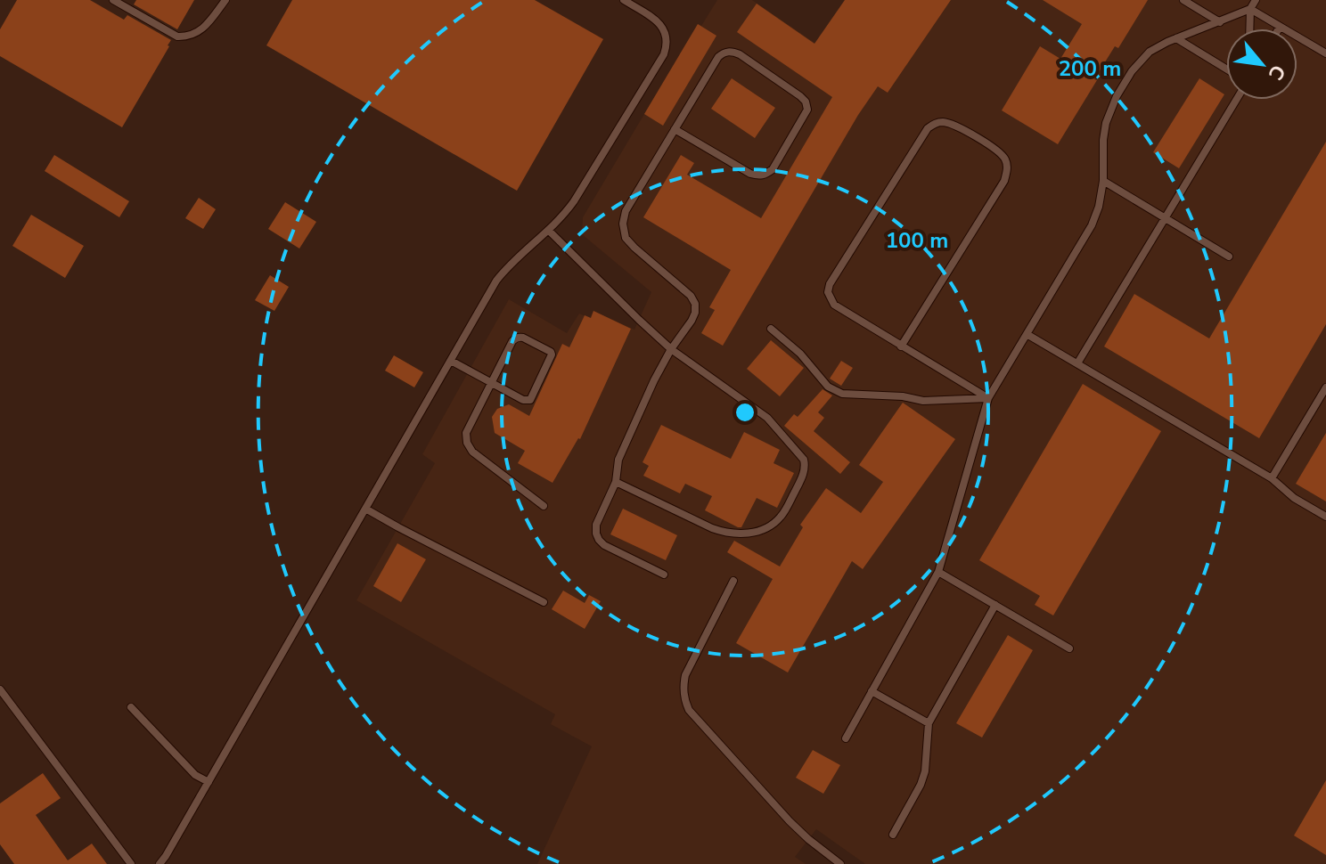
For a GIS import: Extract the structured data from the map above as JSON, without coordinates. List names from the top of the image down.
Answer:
{
  "north": "bottom right",
  "rings": ["200 m", "100 m"]
}
